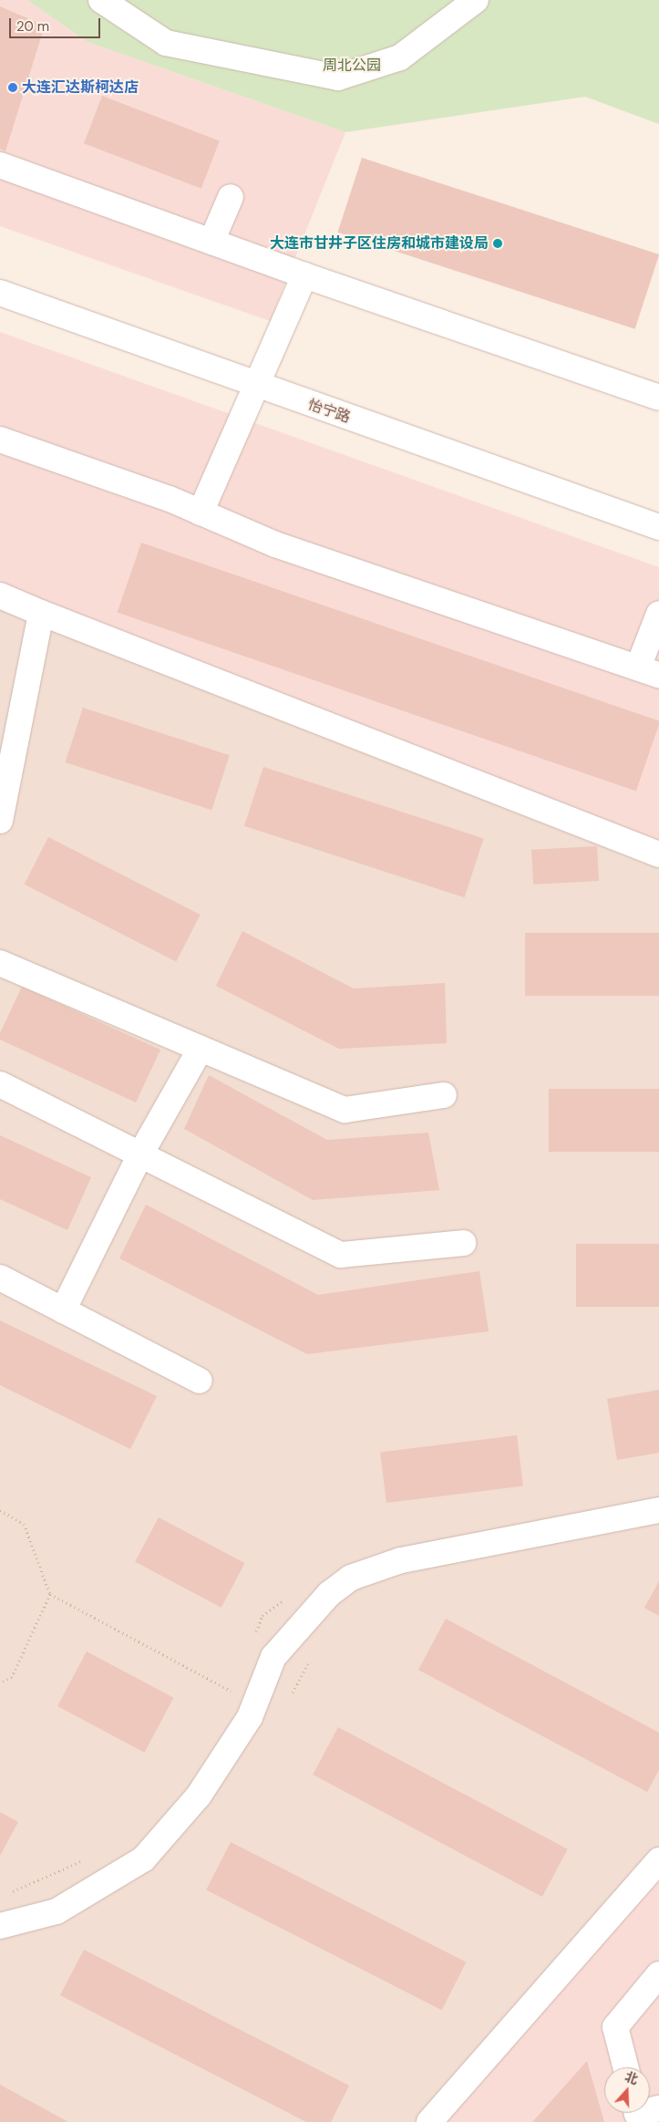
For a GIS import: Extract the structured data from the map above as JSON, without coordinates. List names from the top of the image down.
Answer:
{
  "streets": {
    "street": ["怡宁路"]
  },
  "parks": ["周北公园"],
  "places": ["大连汇达斯柯达店", "大连市甘井子区住房和城市建设局"],
  "scale_bar": "20 m",
  "north": "top"
}
